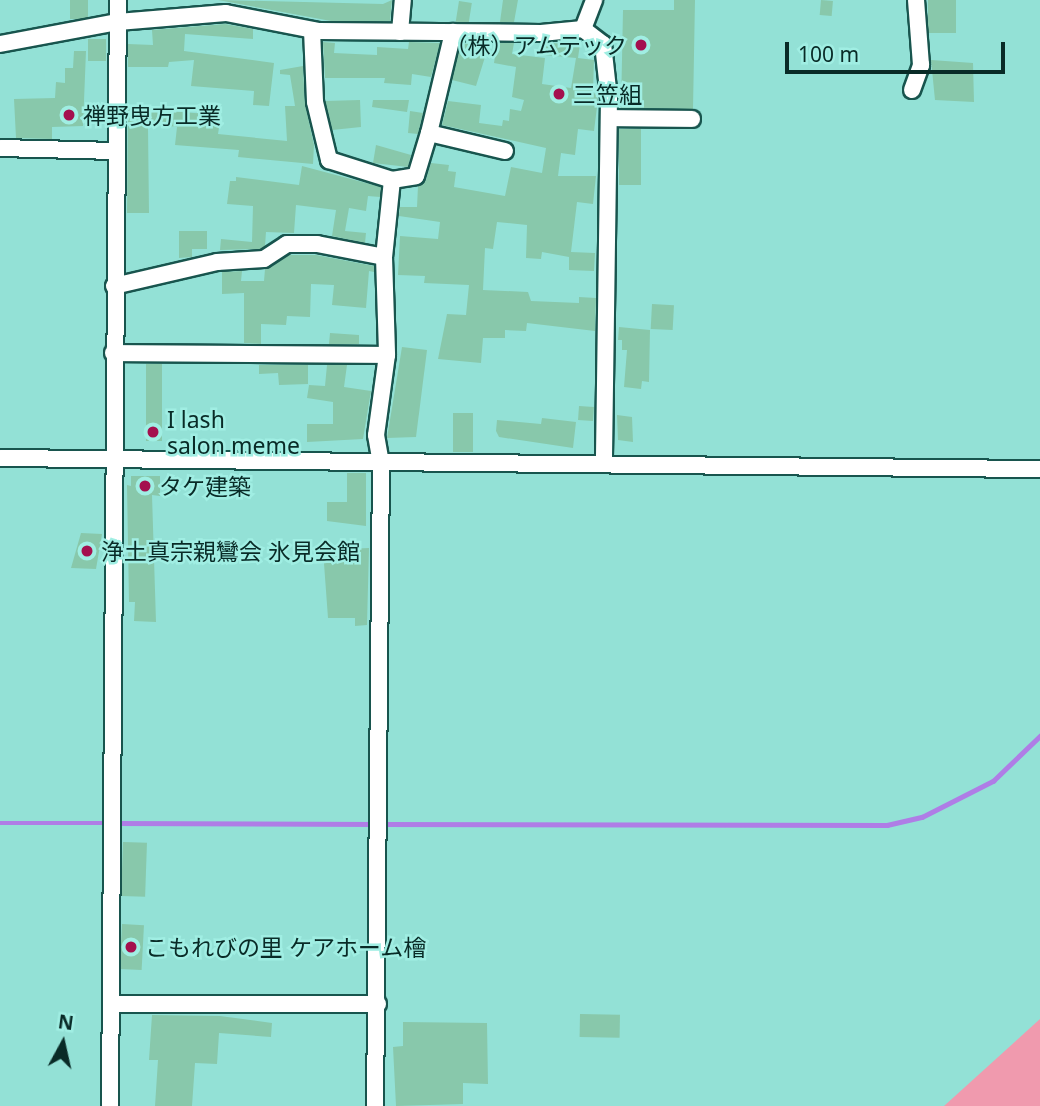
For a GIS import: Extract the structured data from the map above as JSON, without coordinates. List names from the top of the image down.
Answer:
{
  "places": [
    "（株）アムテック",
    "三笠組",
    "禅野曳方工業",
    "I lash salon meme",
    "タケ建築",
    "浄土真宗親鸞会 氷見会館",
    "こもれびの里 ケアホーム檜"
  ],
  "scale_bar": "100 m",
  "north": "top"
}
